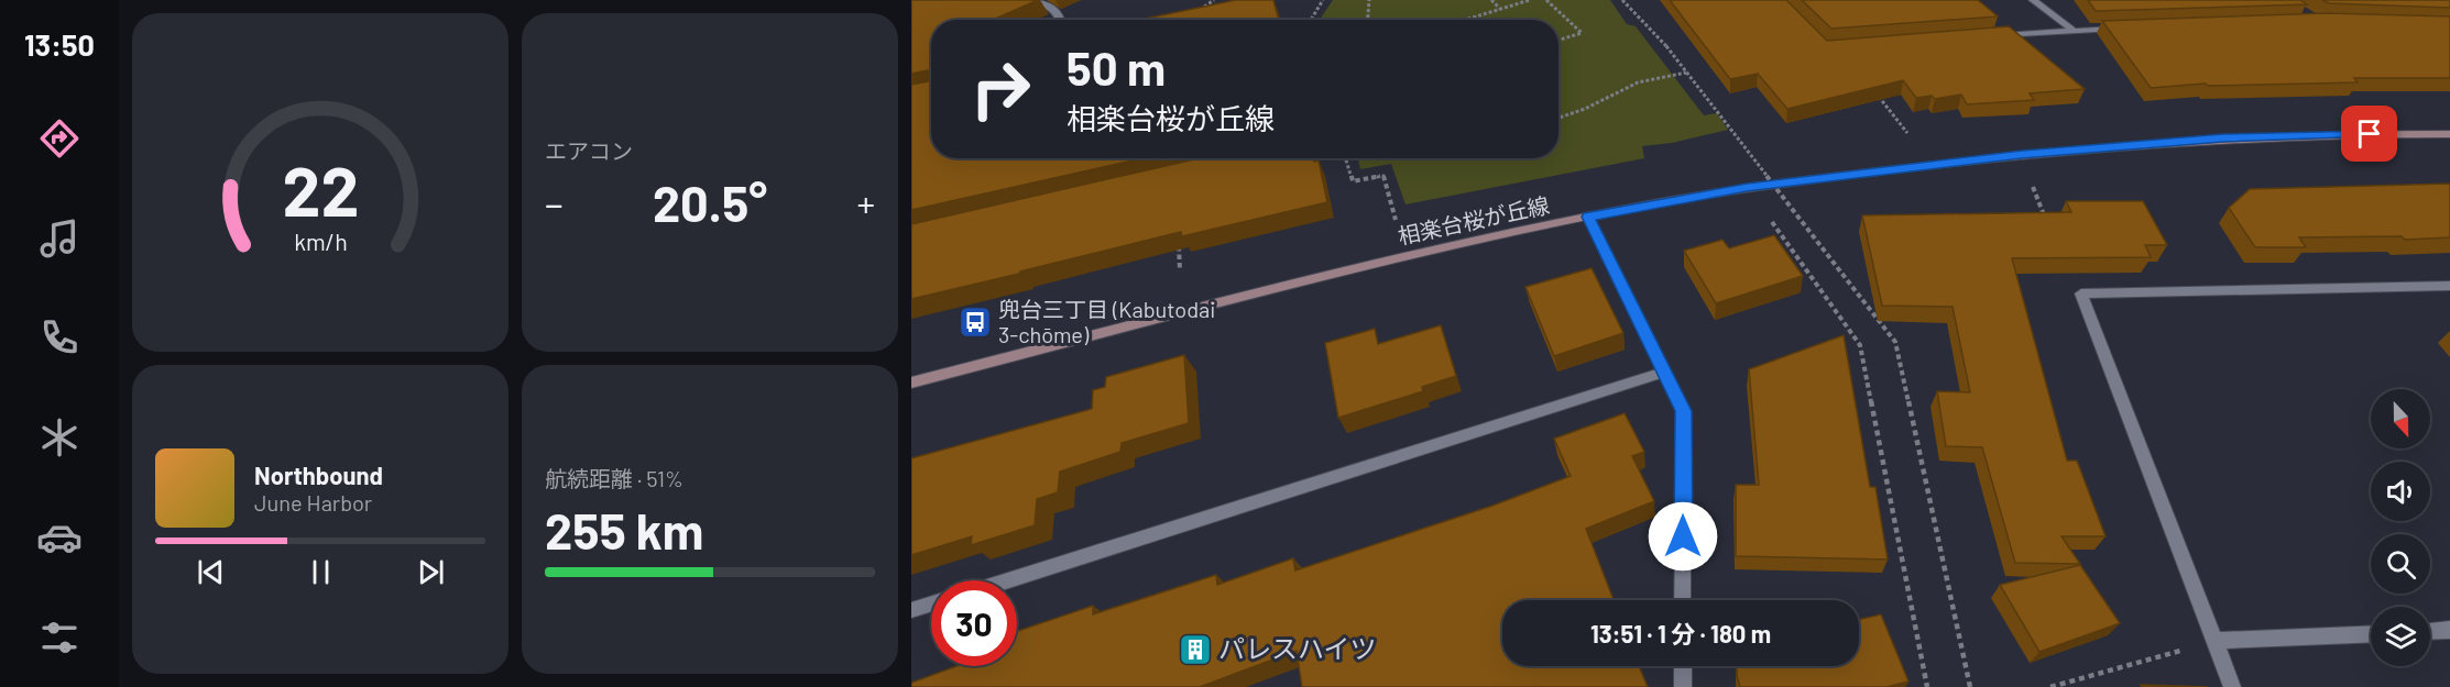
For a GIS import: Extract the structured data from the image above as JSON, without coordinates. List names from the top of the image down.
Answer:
{
  "streets": {
    "main road": ["相楽台桜が丘線"]
  },
  "places": {
    "bus stop": ["兜台三丁目 (Kabutodai 3-chōme)"],
    "building": ["パレスハイツ"]
  },
  "north": "bottom",
  "page": {
    "tabs": "13:50",
    "tile": [
      "エアコン",
      ["航続距離 · 51%", "255 km"]
    ],
    "turn": ["50 m", "相楽台桜が丘線"],
    "heat": ["−", "20.5°", "+"],
    "song": ["Northbound", "June Harbor"],
    "limit": "30",
    "trip": "13:51 · 1 分 · 180 m",
    "gauge": ["22", "km/h"]
  }
}
